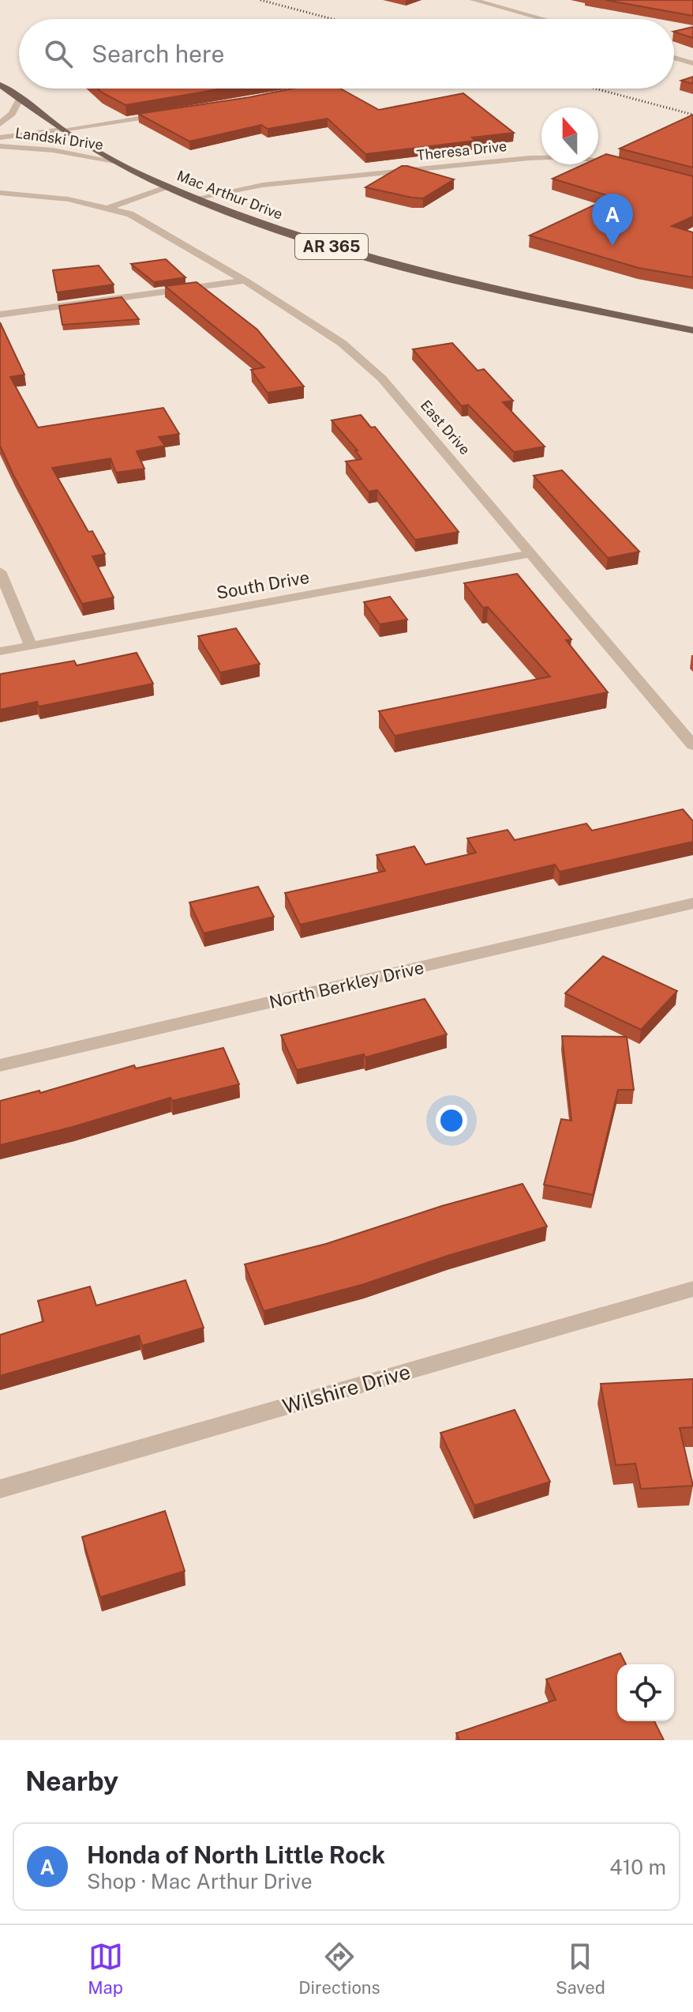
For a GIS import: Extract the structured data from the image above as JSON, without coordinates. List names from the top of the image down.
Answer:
{
  "streets": {
    "main road": ["Mac Arthur Drive", "AR 365"],
    "street": [
      "Landski Drive",
      "Theresa Drive",
      "East Drive",
      "South Drive",
      "North Berkley Drive",
      "Wilshire Drive"
    ]
  },
  "crossings": [
    ["Landski Drive", "Mac Arthur Drive"],
    ["Theresa Drive", "Mac Arthur Drive"],
    ["East Drive", "South Drive"]
  ],
  "north": "top",
  "page": {
    "search": "Search here",
    "pins": "A",
    "heading": "Nearby",
    "list": [
      {
        "mark": "A",
        "name": "Honda of North Little Rock",
        "note": "Shop · Mac Arthur Drive",
        "value": "410 m"
      }
    ],
    "nav": ["Map", "Directions", "Saved"]
  }
}
